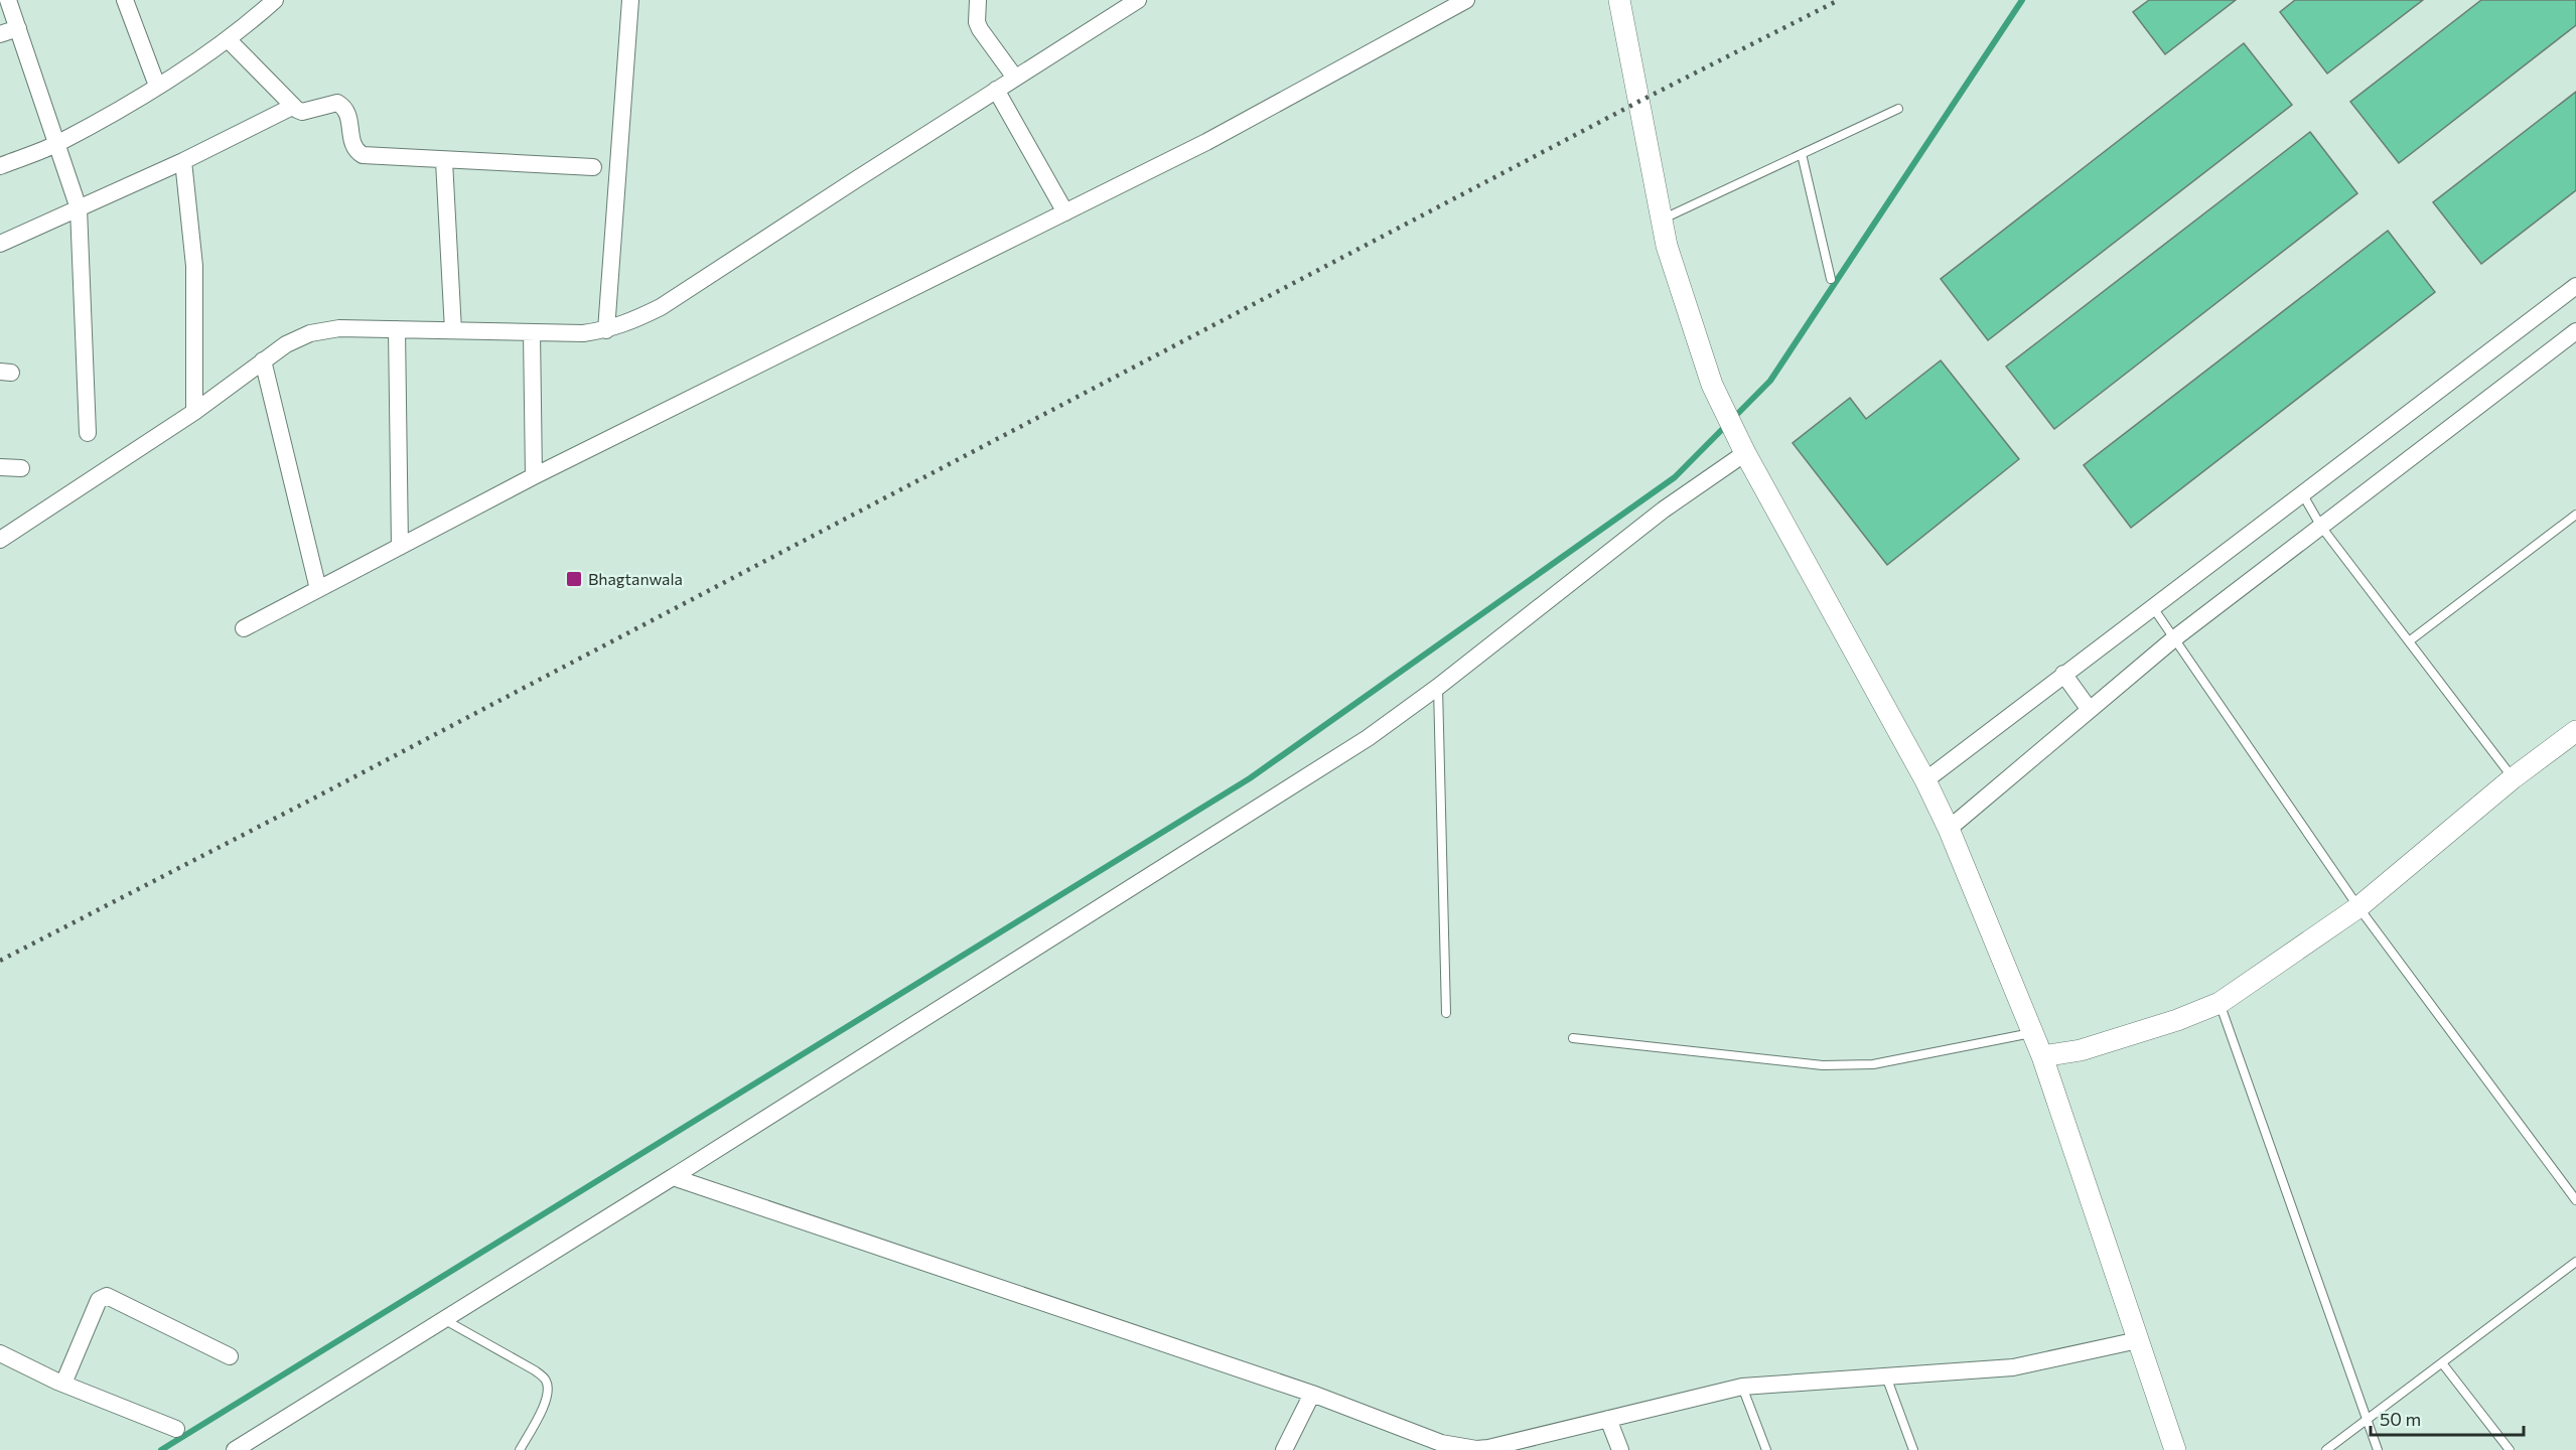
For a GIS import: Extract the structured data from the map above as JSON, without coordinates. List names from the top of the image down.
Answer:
{
  "places": {
    "transit": ["Bhagtanwala"]
  },
  "scale_bar": "50 m"
}
